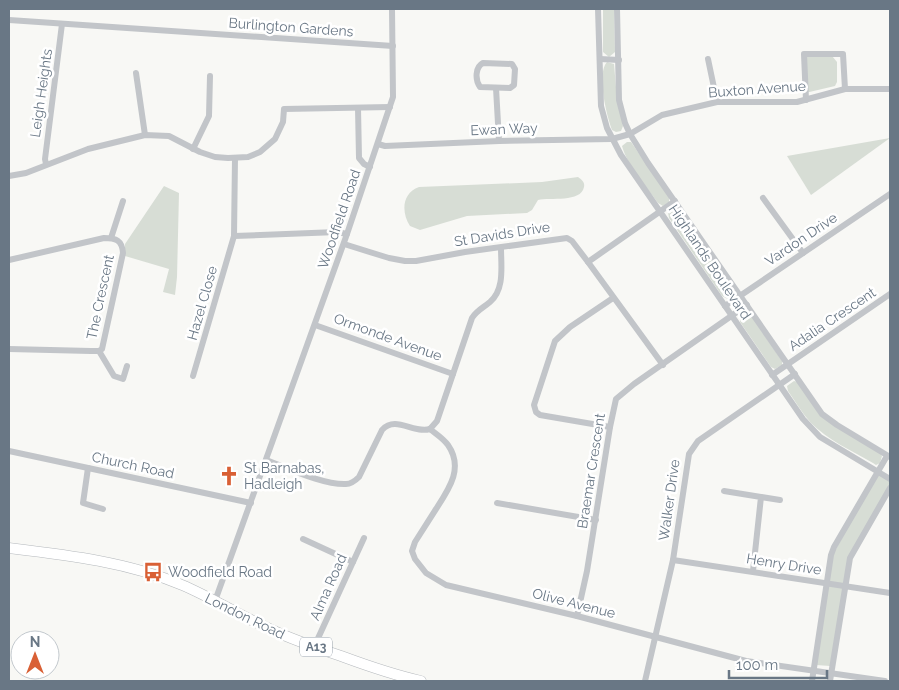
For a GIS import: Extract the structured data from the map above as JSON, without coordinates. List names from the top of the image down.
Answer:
{
  "streets": {
    "main road": ["London Road", "A13"],
    "street": [
      "Burlington Gardens",
      "Buxton Avenue",
      "Leigh Heights",
      "Ewan Way",
      "Woodfield Road",
      "St Davids Drive",
      "Vardon Drive",
      "Highlands Boulevard",
      "The Crescent",
      "Hazel Close",
      "Adalia Crescent",
      "Ormonde Avenue",
      "Church Road",
      "Braemar Crescent",
      "Walker Drive",
      "Henry Drive",
      "Alma Road",
      "Olive Avenue"
    ]
  },
  "crossings": [
    ["Burlington Gardens", "Leigh Heights"],
    ["Burlington Gardens", "Woodfield Road"],
    ["Buxton Avenue", "Ewan Way"],
    ["Buxton Avenue", "Highlands Boulevard"],
    ["Ewan Way", "Woodfield Road"],
    ["Ewan Way", "Highlands Boulevard"],
    ["Woodfield Road", "St Davids Drive"],
    ["Woodfield Road", "Ormonde Avenue"],
    ["Woodfield Road", "Church Road"],
    ["Woodfield Road", "London Road"],
    ["St Davids Drive", "Braemar Crescent"],
    ["Vardon Drive", "Highlands Boulevard"],
    ["Highlands Boulevard", "Adalia Crescent"],
    ["Highlands Boulevard", "Braemar Crescent"],
    ["Highlands Boulevard", "Walker Drive"],
    ["Braemar Crescent", "Olive Avenue"],
    ["Walker Drive", "Henry Drive"],
    ["Walker Drive", "Olive Avenue"],
    ["Alma Road", "London Road"]
  ],
  "places": {
    "church": ["St Barnabas, Hadleigh"],
    "bus stop": ["Woodfield Road"]
  },
  "scale_bar": "100 m",
  "north": "top"
}
